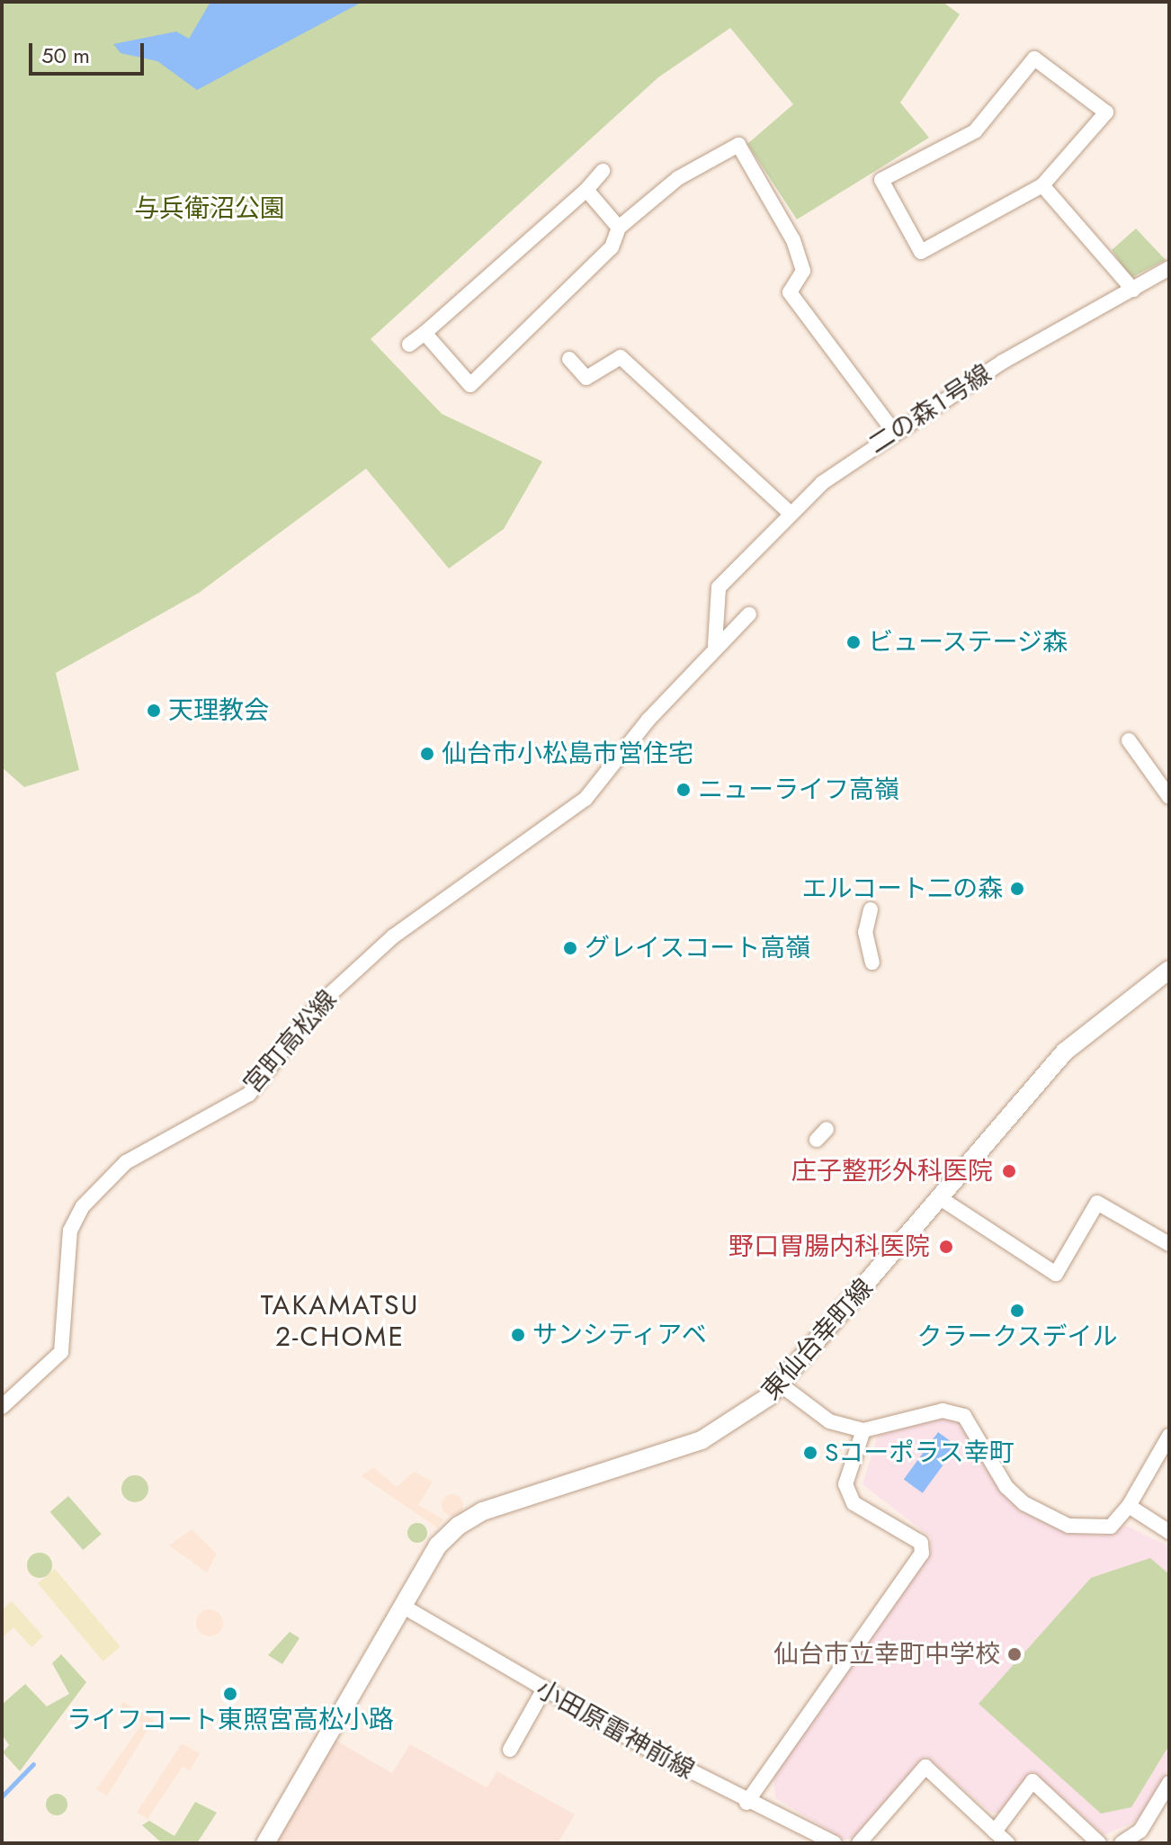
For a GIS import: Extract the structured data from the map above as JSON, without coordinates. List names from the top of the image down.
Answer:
{
  "streets": {
    "street": [
      "二の森１号線",
      "宮町高松線",
      "東仙台幸町線",
      "小田原雷神前線"
    ]
  },
  "crossings": [
    ["二の森１号線", "宮町高松線"],
    ["東仙台幸町線", "小田原雷神前線"]
  ],
  "districts": ["TAKAMATSU 2-CHOME"],
  "parks": ["与兵衛沼公園"],
  "places": [
    "ビューステージ森",
    "天理教会",
    "仙台市小松島市営住宅",
    "ニューライフ高嶺",
    "エルコート二の森",
    "グレイスコート高嶺",
    "庄子整形外科医院",
    "野口胃腸内科医院",
    "クラークスデイル",
    "サンシティアベ",
    "Sコーポラス幸町",
    "仙台市立幸町中学校",
    "ライフコート東照宮高松小路"
  ],
  "scale_bar": "50 m"
}
